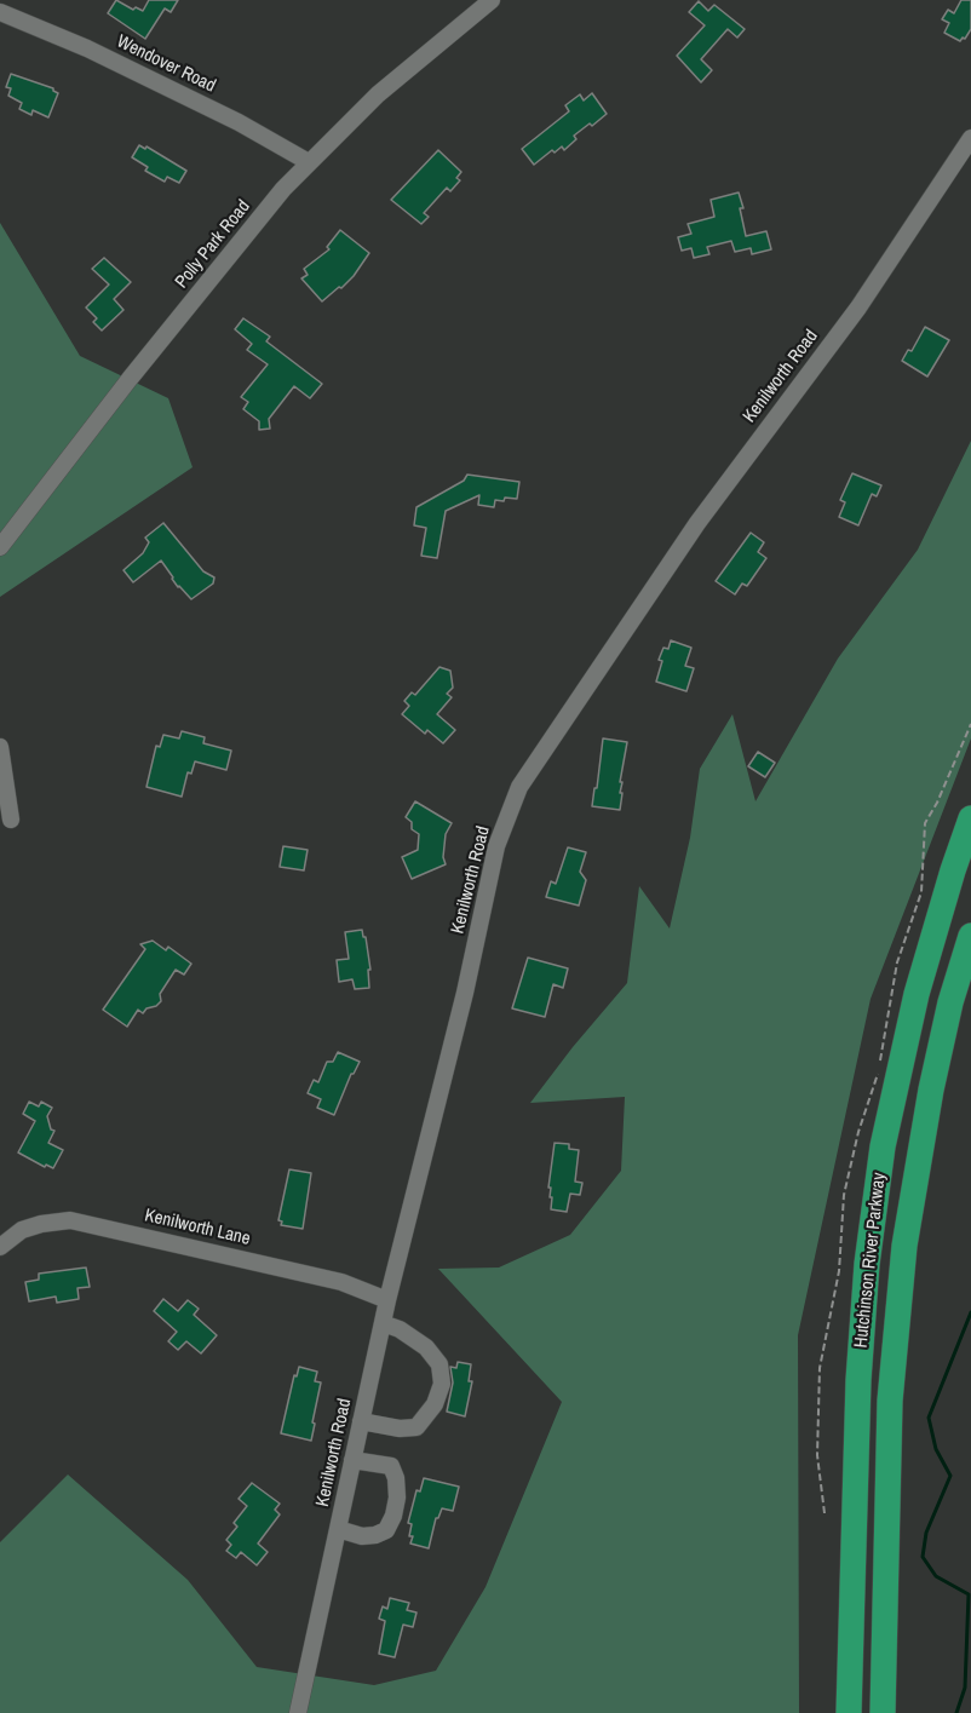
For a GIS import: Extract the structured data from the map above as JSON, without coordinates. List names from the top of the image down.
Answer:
{
  "streets": {
    "highway": ["Hutchinson River Parkway"],
    "street": [
      "Wendover Road",
      "Polly Park Road",
      "Kenilworth Road",
      "Kenilworth Lane"
    ]
  },
  "crossings": [
    ["Wendover Road", "Polly Park Road"],
    ["Kenilworth Road", "Kenilworth Lane"]
  ]
}
